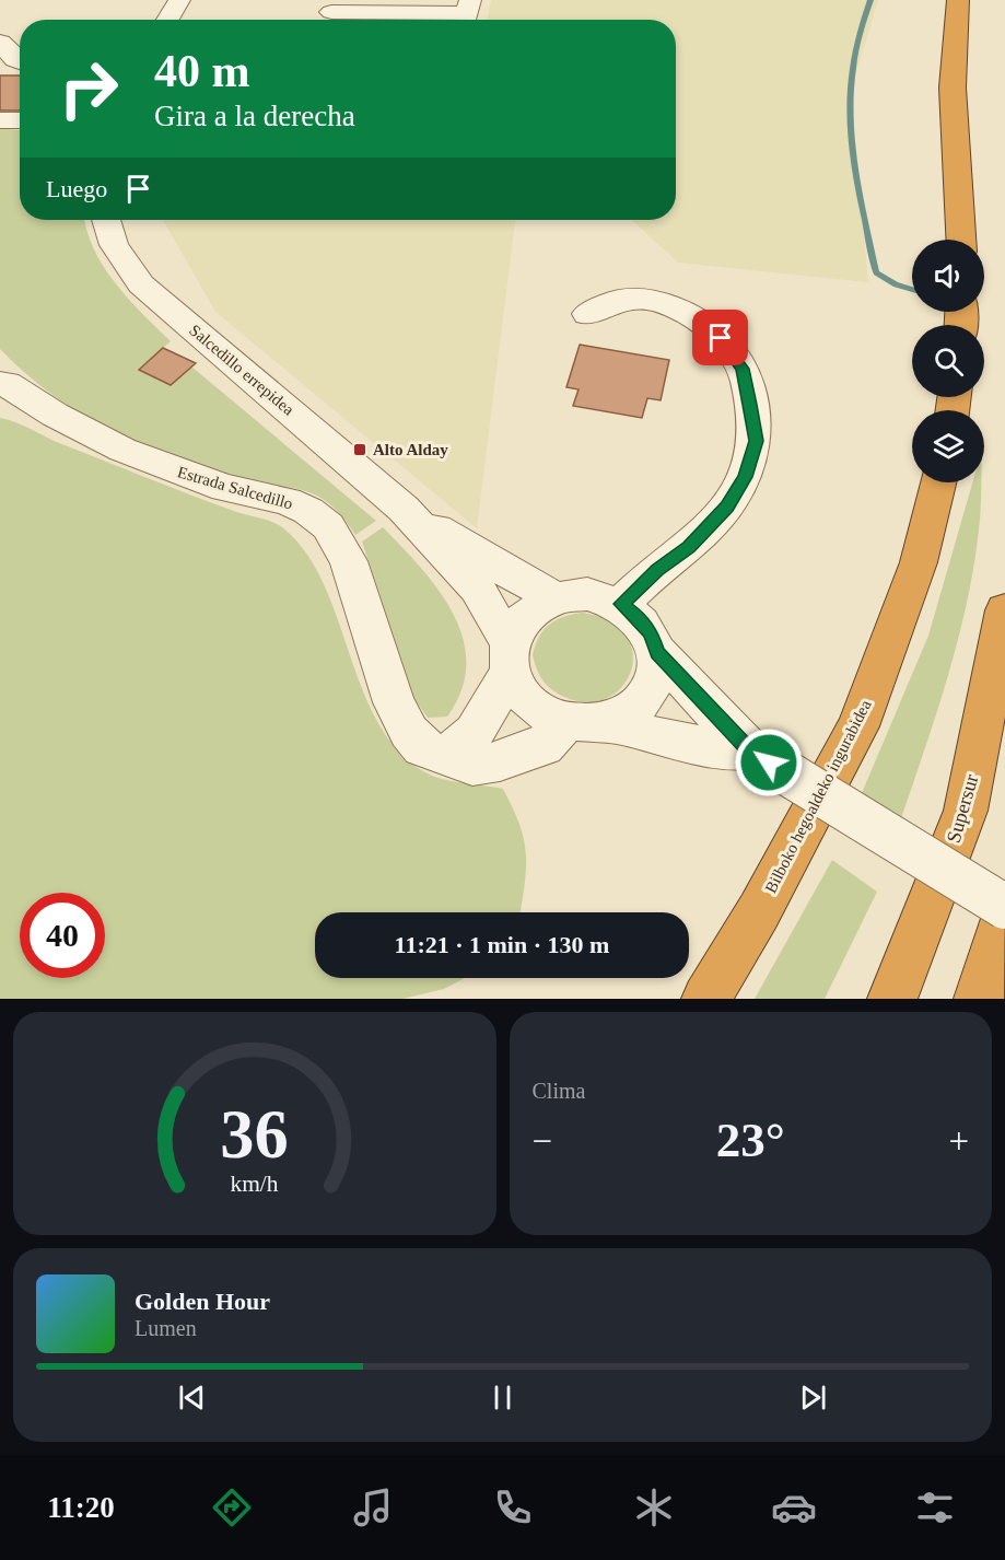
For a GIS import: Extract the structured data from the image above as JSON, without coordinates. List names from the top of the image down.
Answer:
{
  "streets": {
    "highway": ["Bilboko hegoaldeko ingurabidea", "Supersur"],
    "street": ["Salcedillo errepidea", "Estrada Salcedillo"]
  },
  "places": {
    "transit": ["Alto Alday"]
  },
  "page": {
    "turn": ["40 m", "Gira a la derecha"],
    "then": "Luego",
    "limit": "40",
    "trip": "11:21 · 1 min · 130 m",
    "tile": "Clima",
    "heat": ["−", "23°", "+"],
    "song": ["Golden Hour", "Lumen"],
    "tabs": "11:20",
    "gauge": ["36", "km/h"]
  }
}
